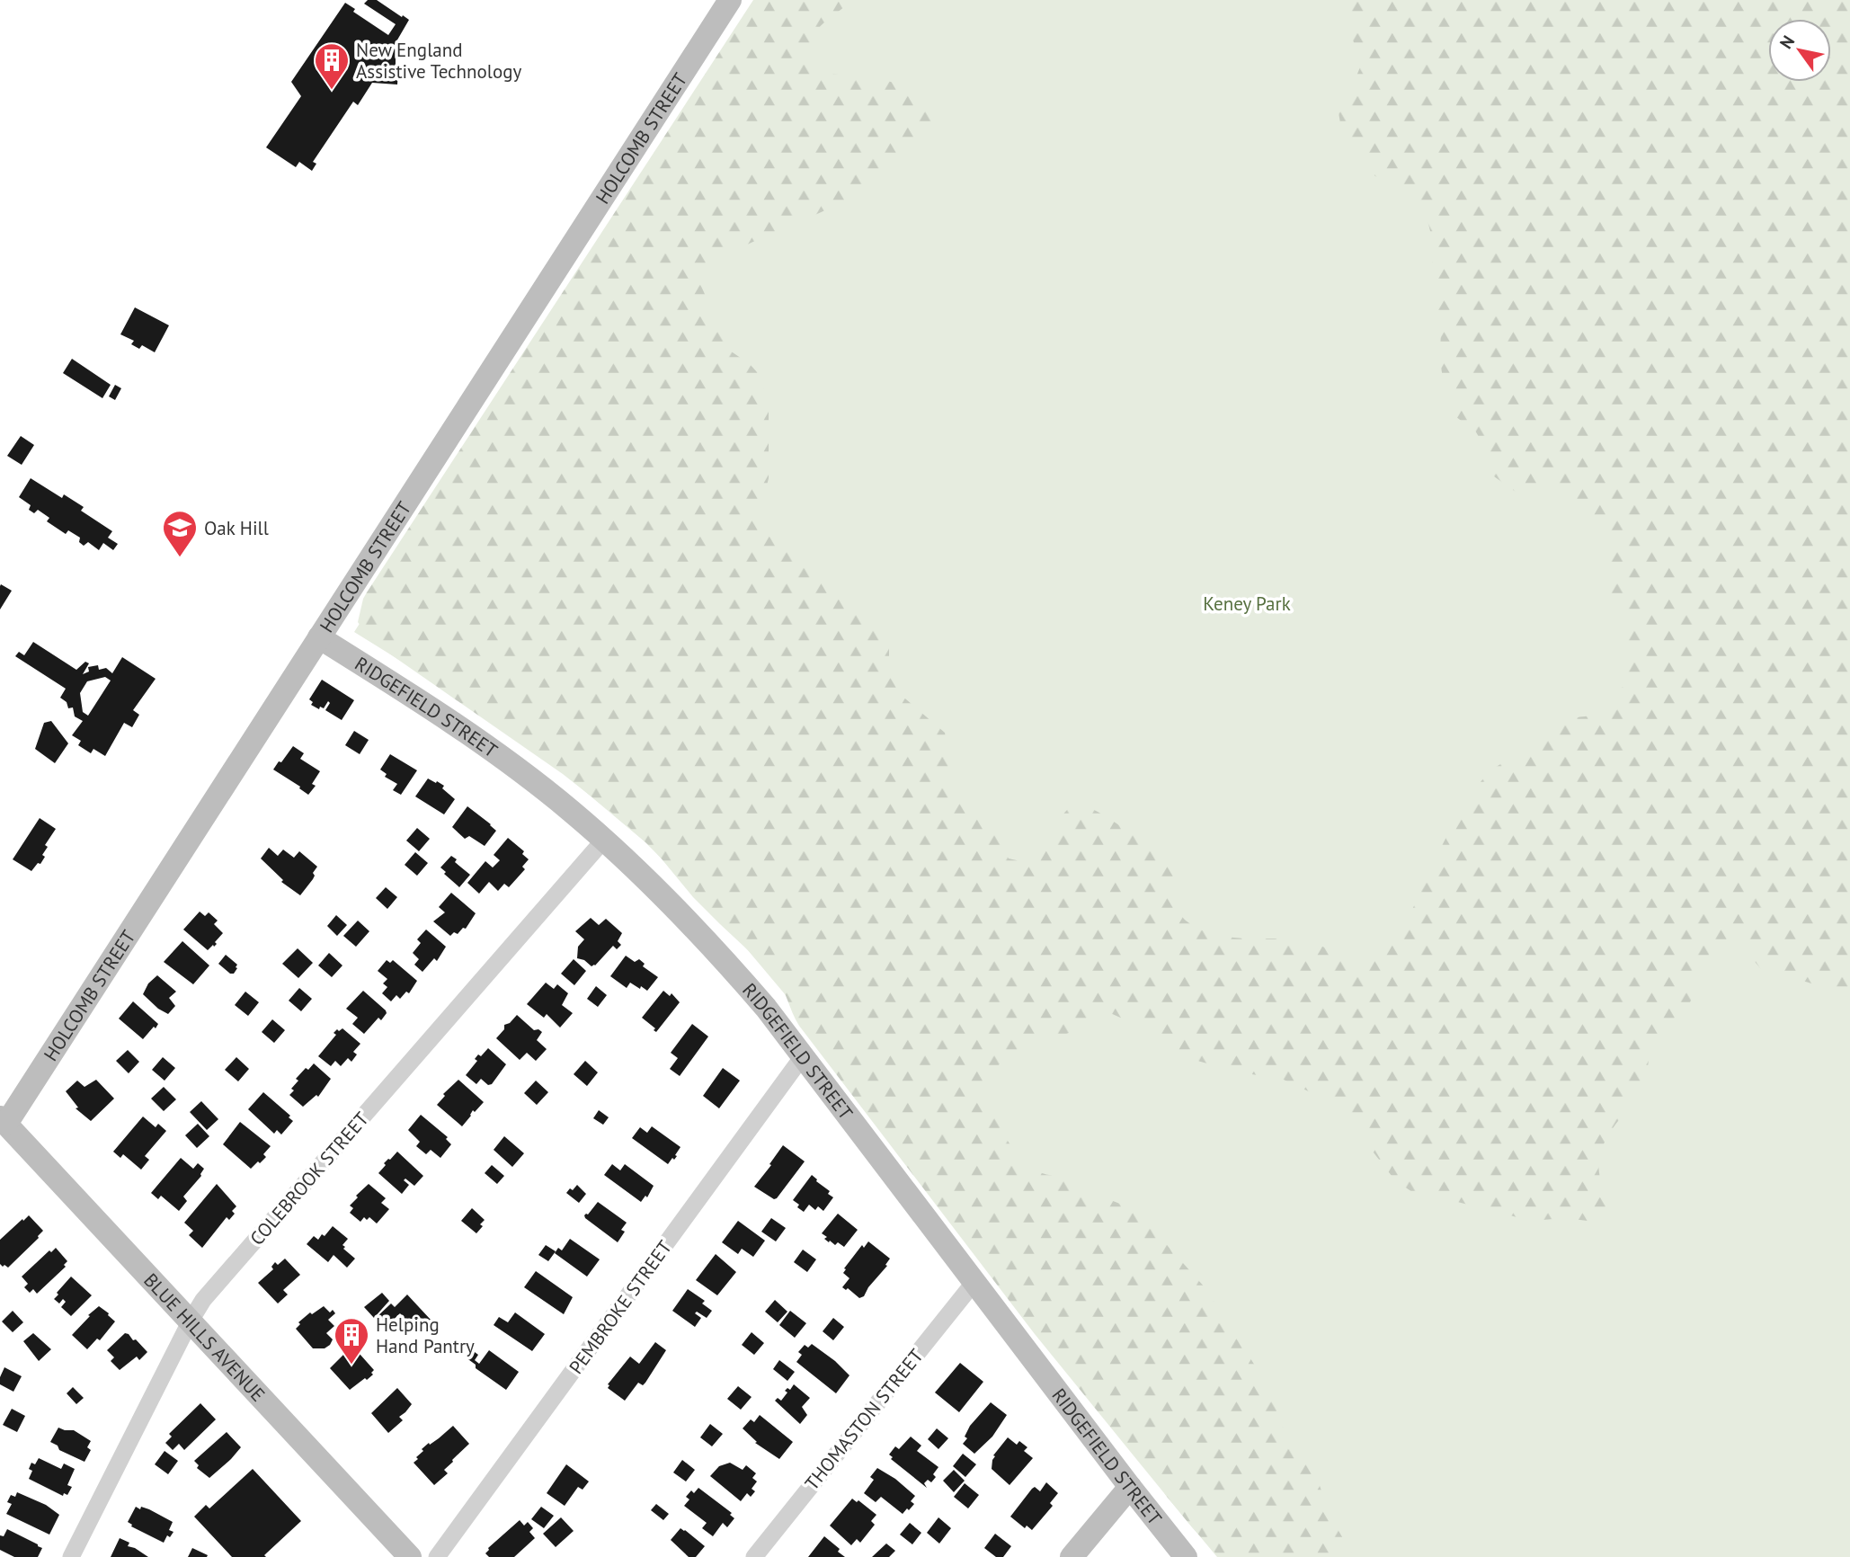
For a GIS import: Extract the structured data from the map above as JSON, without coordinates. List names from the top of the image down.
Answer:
{
  "streets": {
    "street": [
      "HOLCOMB STREET",
      "RIDGEFIELD STREET",
      "COLEBROOK STREET",
      "PEMBROKE STREET",
      "BLUE HILLS AVENUE",
      "THOMASTON STREET"
    ]
  },
  "crossings": [
    ["HOLCOMB STREET", "RIDGEFIELD STREET"],
    ["HOLCOMB STREET", "BLUE HILLS AVENUE"],
    ["RIDGEFIELD STREET", "COLEBROOK STREET"],
    ["RIDGEFIELD STREET", "PEMBROKE STREET"],
    ["RIDGEFIELD STREET", "THOMASTON STREET"],
    ["COLEBROOK STREET", "BLUE HILLS AVENUE"]
  ],
  "parks": ["Keney Park"],
  "places": {
    "building": ["New England Assistive Technology", "Helping Hand Pantry"],
    "school or university": ["Oak Hill"]
  },
  "north": "top left"
}
